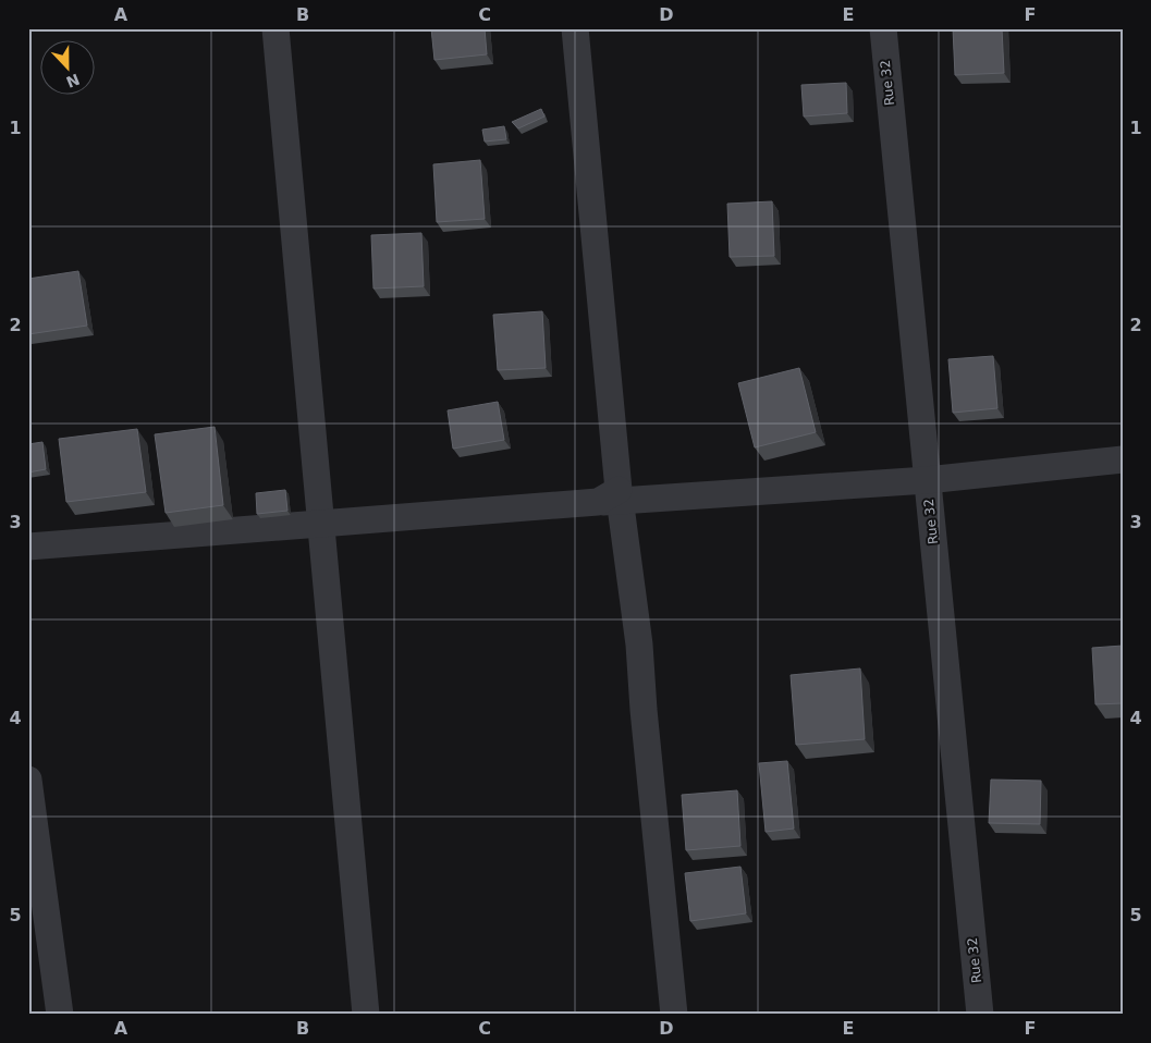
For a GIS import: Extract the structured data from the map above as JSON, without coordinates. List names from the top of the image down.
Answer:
{
  "streets": {
    "street": ["Rue 32"]
  },
  "north": "bottom",
  "grid": {
    "columns": [
      "A",
      "B",
      "C",
      "D",
      "E",
      "F"
    ],
    "rows": [
      "1",
      "2",
      "3",
      "4",
      "5"
    ]
  }
}
